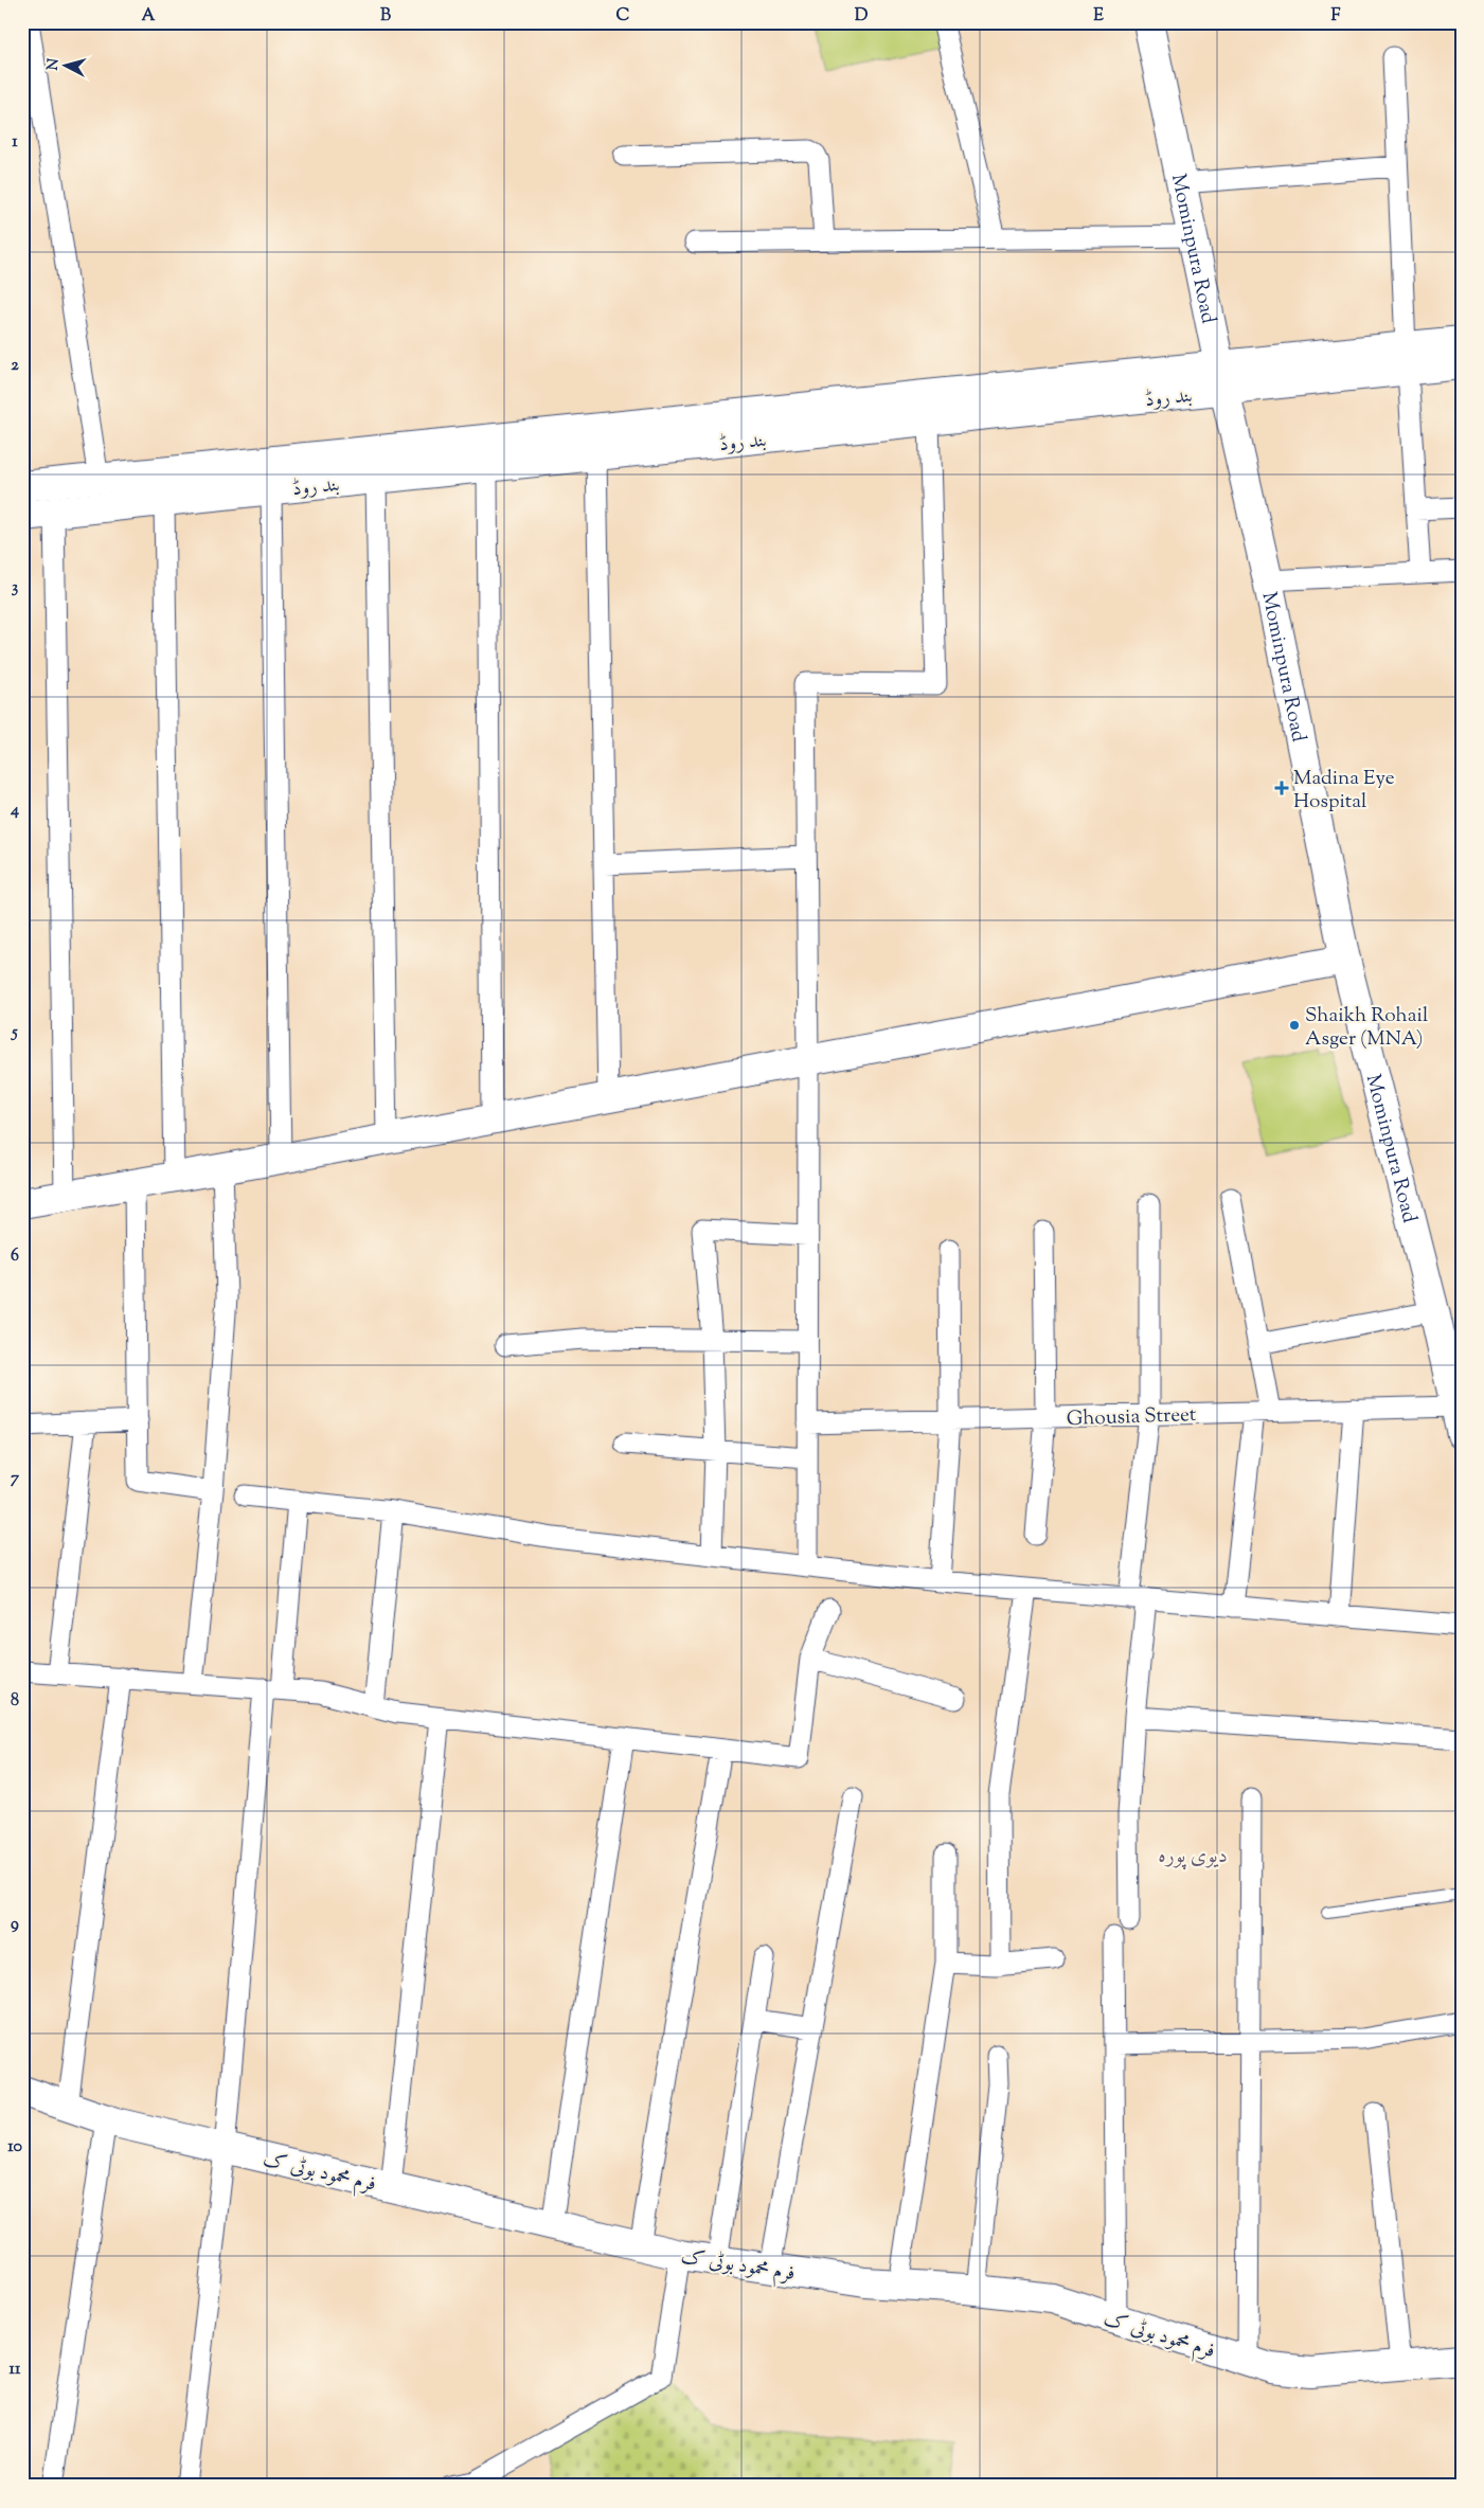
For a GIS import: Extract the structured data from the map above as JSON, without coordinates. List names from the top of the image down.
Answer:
{
  "streets": {
    "street": [
      "Mominpura Road",
      "بند روڈ",
      "Ghousia Street",
      "فرم محمود بوٹی ک"
    ]
  },
  "crossings": [
    ["Mominpura Road", "بند روڈ"],
    ["Mominpura Road", "Ghousia Street"]
  ],
  "districts": ["دیوی پورہ"],
  "places": {
    "health": ["Madina Eye Hospital"],
    "other": ["Shaikh Rohail Asger (MNA)"]
  },
  "north": "left",
  "grid": {
    "columns": [
      "A",
      "B",
      "C",
      "D",
      "E",
      "F"
    ],
    "rows": [
      "1",
      "2",
      "3",
      "4",
      "5",
      "6",
      "7",
      "8",
      "9",
      "10",
      "11"
    ]
  }
}
